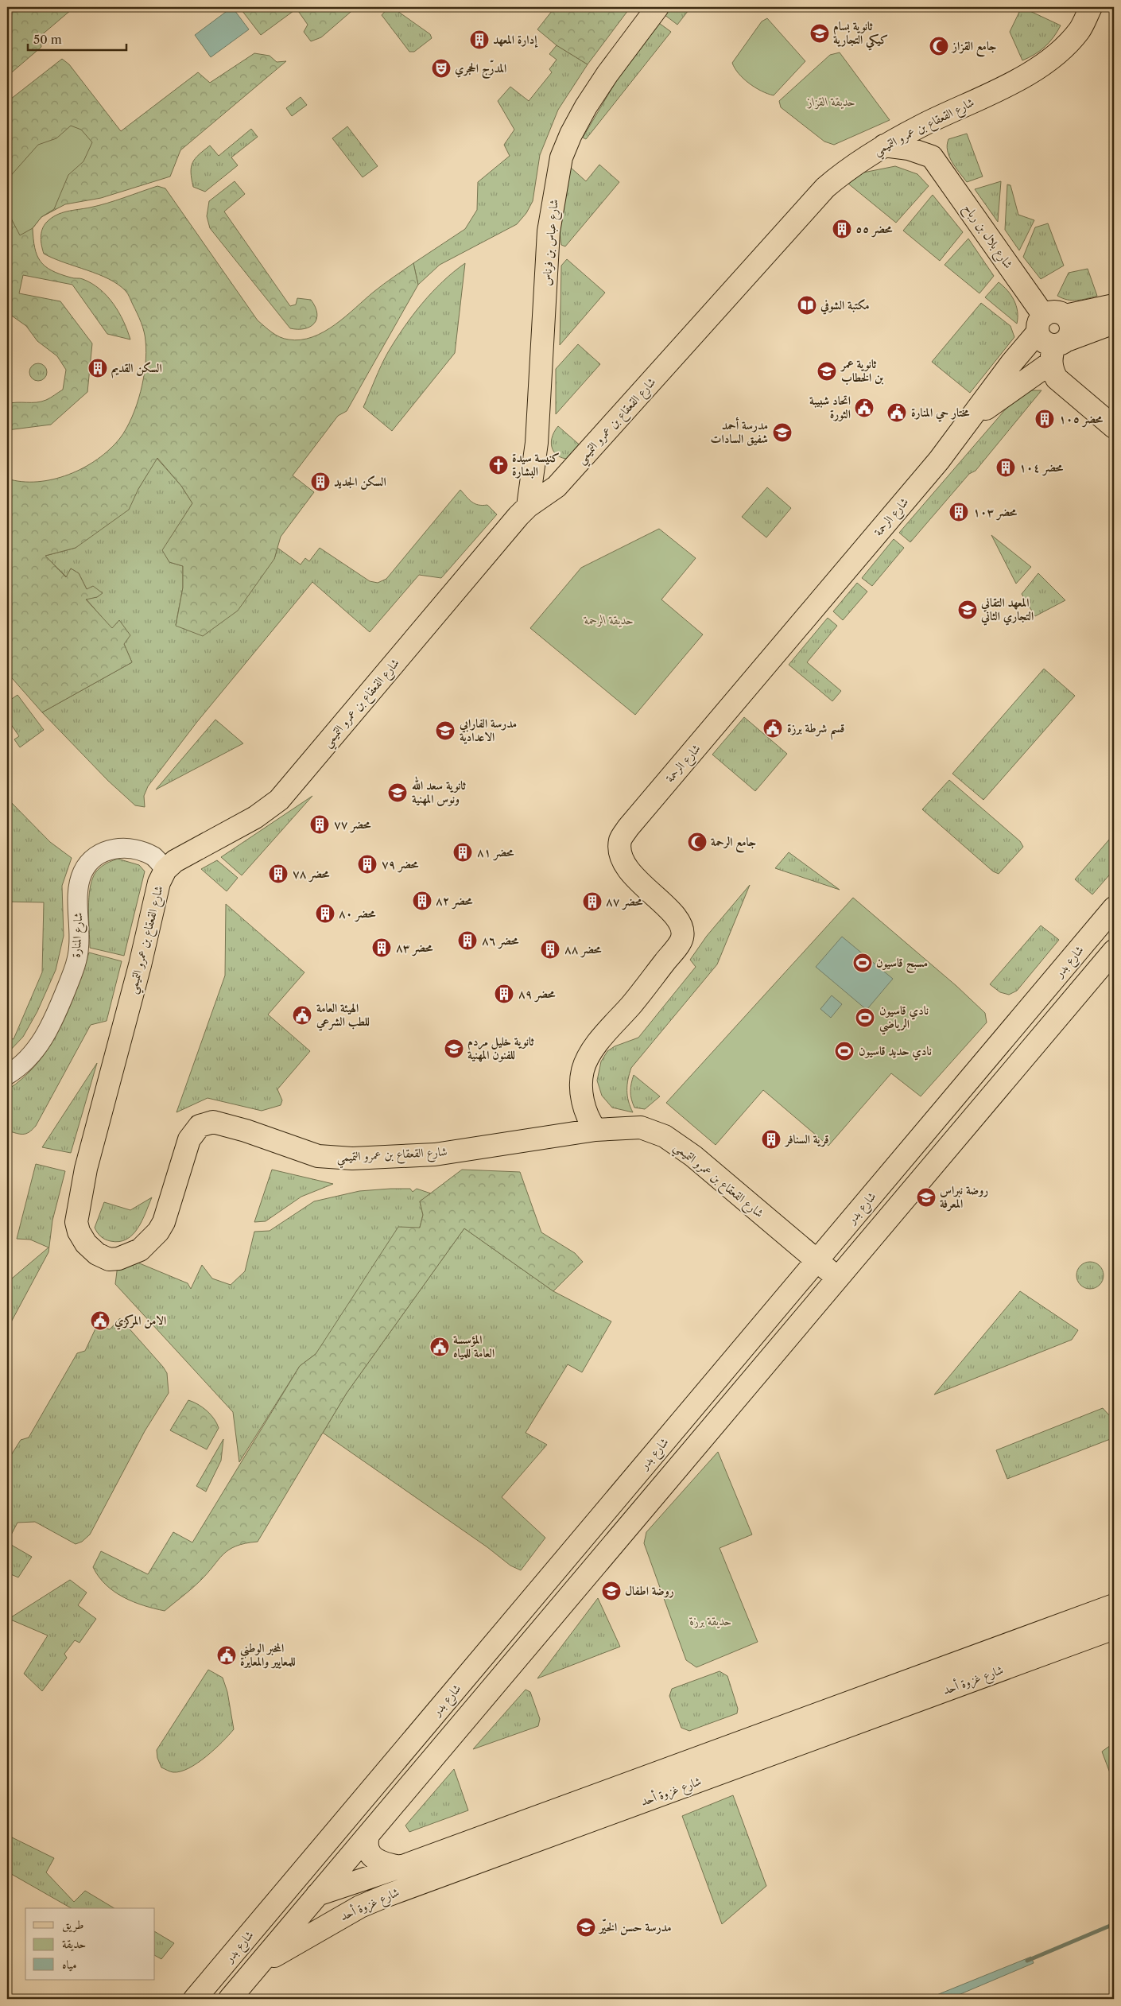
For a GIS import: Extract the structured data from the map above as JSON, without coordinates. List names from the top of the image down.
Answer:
{
  "streets": {
    "main road": [
      "شارع القعقاع بن عمرو التميمي",
      "شارع بلال بن رباح",
      "شارع عباس بن فرناس",
      "شارع الرحمة",
      "شارع بدر",
      "شارع غزوة أحد"
    ],
    "street": ["شارع المنارة"]
  },
  "crossings": [
    ["شارع القعقاع بن عمرو التميمي", "شارع عباس بن فرناس"],
    ["شارع القعقاع بن عمرو التميمي", "شارع الرحمة"],
    ["شارع القعقاع بن عمرو التميمي", "شارع المنارة"],
    ["شارع القعقاع بن عمرو التميمي", "شارع بدر"],
    ["شارع بلال بن رباح", "شارع الرحمة"],
    ["شارع بدر", "شارع غزوة أحد"]
  ],
  "parks": ["حديقة القزاز", "حديقة الرحمة", "حديقة برزة"],
  "places": {
    "school or university": [
      "ثانوية بسام كيكي التجارية",
      "ثانوية عمر بن الخطاب",
      "مدرسة أحمد شفيق السادات",
      "المعهد التقاني التجاري الثاني",
      "مدرسة الفارابي الاعدادية",
      "ثانوية سعد الله ونوس المهنية",
      "ثانوية خليل مردم للفنون المهنية",
      "روضة نبراس المعرفة",
      "روضة اطفال",
      "مدرسة حسن الخيّر"
    ],
    "building": [
      "إدارة المعهد",
      "محضر ٥٥",
      "السكن القديم",
      "محضر ١٠٥",
      "محضر ١٠٤",
      "السكن الجديد",
      "محضر ١٠٣",
      "محضر ٧٧",
      "محضر ٨١",
      "محضر ٧٩",
      "محضر ٧٨",
      "محضر ٨٢",
      "محضر ٨٧",
      "محضر ٨٠",
      "محضر ٨٦",
      "محضر ٨٣",
      "محضر ٨٨",
      "محضر ٨٩",
      "قرية السنافر"
    ],
    "mosque": ["جامع القزاز", "جامع الرحمة"],
    "theatre": ["المدرّج الحجري"],
    "library": ["مكتبة الشوفي"],
    "public building": [
      "اتحاد شبيبة الثورة",
      "مختار حي المنارة",
      "قسم شرطة برزة",
      "الهيئة العامة للطب الشرعي",
      "الامن المركزي",
      "المؤسسة العامة للمياه",
      "المخبر الوطني للمعايير والمعايرة"
    ],
    "church": ["كنيسة سيدة البشارة"],
    "sports": ["مسبح قاسيون", "نادي قاسيون الرياضي", "نادي حديد قاسيون"]
  },
  "legend": ["طريق", "حديقة", "مياه"],
  "scale_bar": "50 m"
}
